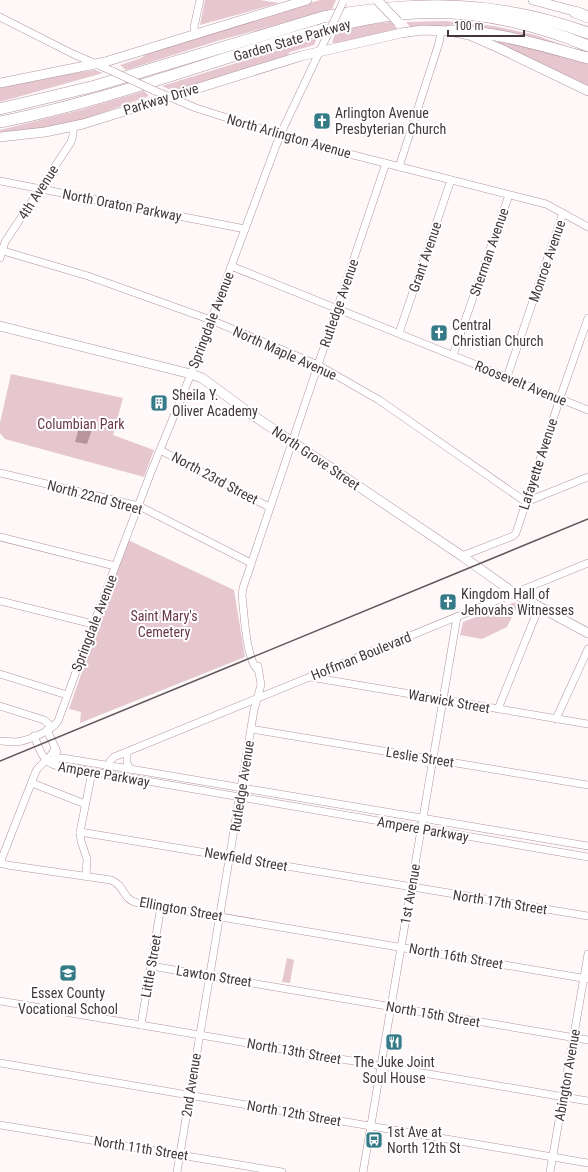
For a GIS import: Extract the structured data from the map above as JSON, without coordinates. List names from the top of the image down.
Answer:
{
  "streets": {
    "highway": ["Garden State Parkway"],
    "main road": ["Parkway Drive", "North Grove Street"],
    "street": [
      "North Arlington Avenue",
      "4th Avenue",
      "North Oraton Parkway",
      "Sherman Avenue",
      "Grant Avenue",
      "Monroe Avenue",
      "Rutledge Avenue",
      "Springdale Avenue",
      "North Maple Avenue",
      "Roosevelt Avenue",
      "Lafayette Avenue",
      "North 23rd Street",
      "North 22nd Street",
      "Hoffman Boulevard",
      "Warwick Street",
      "Leslie Street",
      "Ampere Parkway",
      "Newfield Street",
      "1st Avenue",
      "North 17th Street",
      "Ellington Street",
      "North 16th Street",
      "Little Street",
      "Lawton Street",
      "North 15th Street",
      "North 13th Street",
      "Abington Avenue",
      "2nd Avenue",
      "North 12th Street",
      "North 11th Street"
    ]
  },
  "crossings": [
    ["Parkway Drive", "North Arlington Avenue"],
    ["Parkway Drive", "4th Avenue"],
    ["Parkway Drive", "Springdale Avenue"],
    ["North Arlington Avenue", "Sherman Avenue"],
    ["North Arlington Avenue", "Grant Avenue"],
    ["North Arlington Avenue", "Monroe Avenue"],
    ["North Arlington Avenue", "Rutledge Avenue"],
    ["North Arlington Avenue", "Springdale Avenue"],
    ["4th Avenue", "North Oraton Parkway"],
    ["4th Avenue", "North Maple Avenue"],
    ["North Oraton Parkway", "Springdale Avenue"],
    ["Sherman Avenue", "Roosevelt Avenue"],
    ["Grant Avenue", "Roosevelt Avenue"],
    ["Monroe Avenue", "Roosevelt Avenue"],
    ["Rutledge Avenue", "North Maple Avenue"],
    ["Rutledge Avenue", "Roosevelt Avenue"],
    ["Rutledge Avenue", "North Grove Street"],
    ["Rutledge Avenue", "North 23rd Street"],
    ["Rutledge Avenue", "North 22nd Street"],
    ["Rutledge Avenue", "Hoffman Boulevard"],
    ["Rutledge Avenue", "Leslie Street"],
    ["Rutledge Avenue", "Ampere Parkway"],
    ["Rutledge Avenue", "Newfield Street"],
    ["Rutledge Avenue", "Ellington Street"],
    ["Rutledge Avenue", "Lawton Street"],
    ["Rutledge Avenue", "2nd Avenue"],
    ["Springdale Avenue", "North Maple Avenue"],
    ["Springdale Avenue", "Roosevelt Avenue"],
    ["Springdale Avenue", "North Grove Street"],
    ["Springdale Avenue", "North 23rd Street"],
    ["Springdale Avenue", "North 22nd Street"],
    ["North Maple Avenue", "Lafayette Avenue"],
    ["Roosevelt Avenue", "Lafayette Avenue"],
    ["North Grove Street", "Lafayette Avenue"],
    ["North Grove Street", "Hoffman Boulevard"],
    ["Hoffman Boulevard", "Warwick Street"],
    ["Hoffman Boulevard", "Ampere Parkway"],
    ["Hoffman Boulevard", "1st Avenue"],
    ["Warwick Street", "1st Avenue"],
    ["Leslie Street", "1st Avenue"],
    ["Ampere Parkway", "1st Avenue"],
    ["Newfield Street", "1st Avenue"],
    ["Newfield Street", "North 17th Street"],
    ["1st Avenue", "North 17th Street"],
    ["1st Avenue", "North 16th Street"],
    ["1st Avenue", "North 15th Street"],
    ["1st Avenue", "North 13th Street"],
    ["1st Avenue", "North 12th Street"],
    ["Ellington Street", "North 16th Street"],
    ["Ellington Street", "Little Street"],
    ["North 16th Street", "Abington Avenue"],
    ["Little Street", "Lawton Street"],
    ["Little Street", "North 13th Street"],
    ["Lawton Street", "North 15th Street"],
    ["North 15th Street", "Abington Avenue"],
    ["North 13th Street", "Abington Avenue"],
    ["North 13th Street", "2nd Avenue"],
    ["Abington Avenue", "North 12th Street"],
    ["2nd Avenue", "North 12th Street"],
    ["2nd Avenue", "North 11th Street"]
  ],
  "parks": ["Columbian Park", "Saint Mary's Cemetery"],
  "places": {
    "church": ["Arlington Avenue Presbyterian Church", "Central Christian Church", "Kingdom Hall of Jehovahs Witnesses"],
    "building": ["Sheila Y. Oliver Academy"],
    "school or university": ["Essex County Vocational School"],
    "restaurant": ["The Juke Joint Soul House"],
    "bus stop": ["1st Ave at North 12th St"]
  },
  "scale_bar": "100 m"
}
